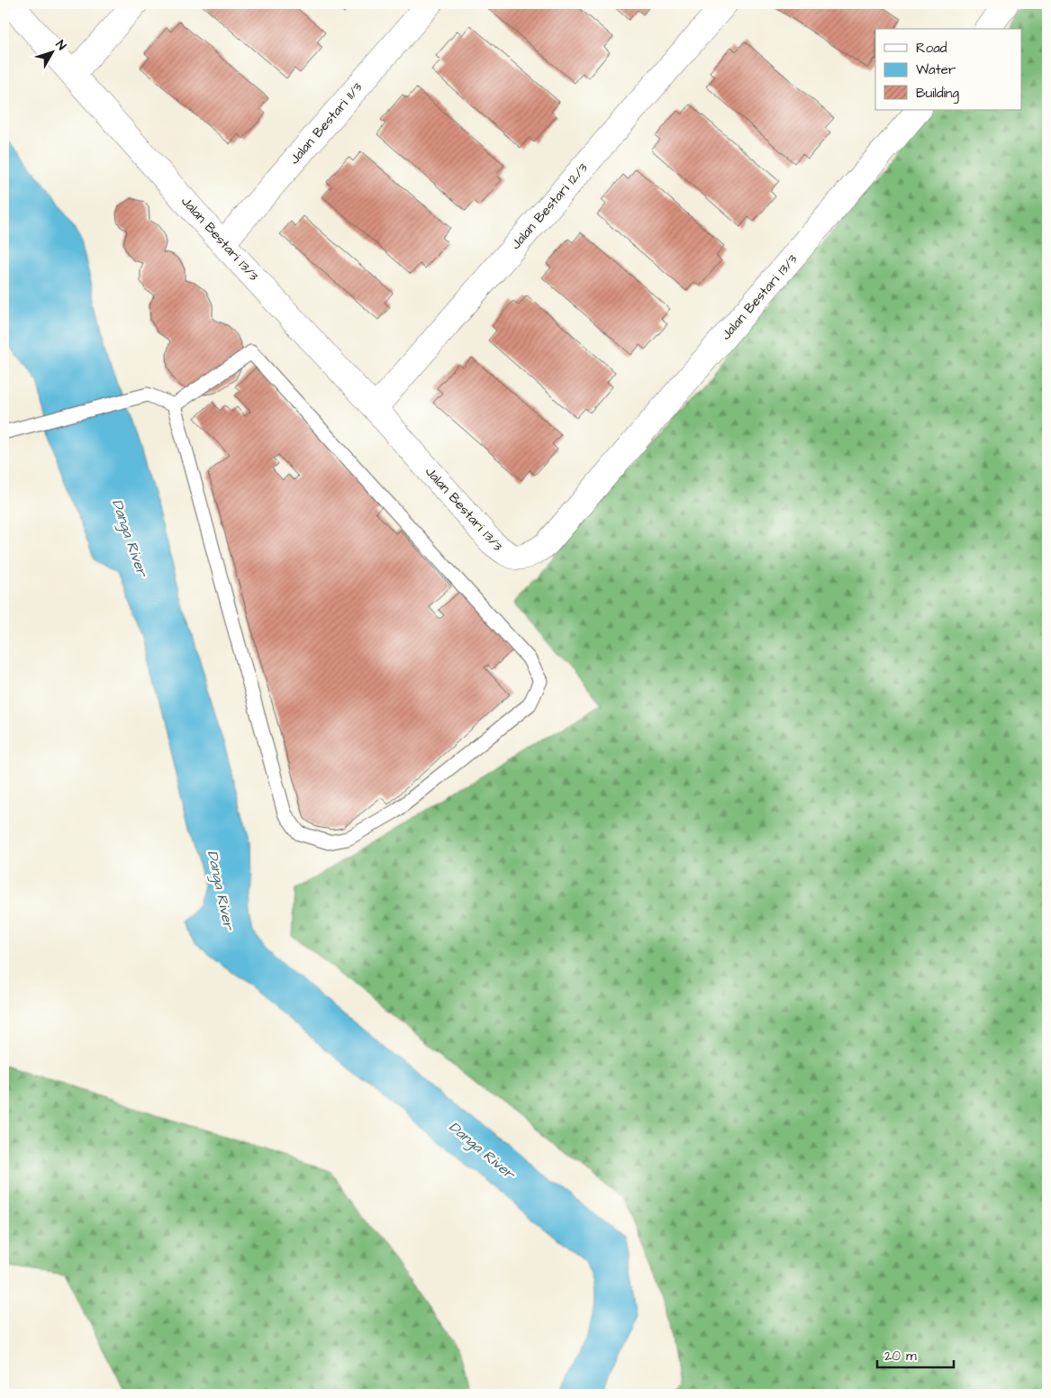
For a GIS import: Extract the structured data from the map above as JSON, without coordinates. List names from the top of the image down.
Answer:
{
  "streets": {
    "street": ["Jalan Bestari 11/3", "Jalan Bestari 12/3", "Jalan Bestari 13/3"]
  },
  "crossings": [
    ["Jalan Bestari 11/3", "Jalan Bestari 13/3"],
    ["Jalan Bestari 12/3", "Jalan Bestari 13/3"]
  ],
  "water": ["Danga River"],
  "legend": ["Road", "Water", "Building"],
  "scale_bar": "20 m",
  "north": "top right"
}
